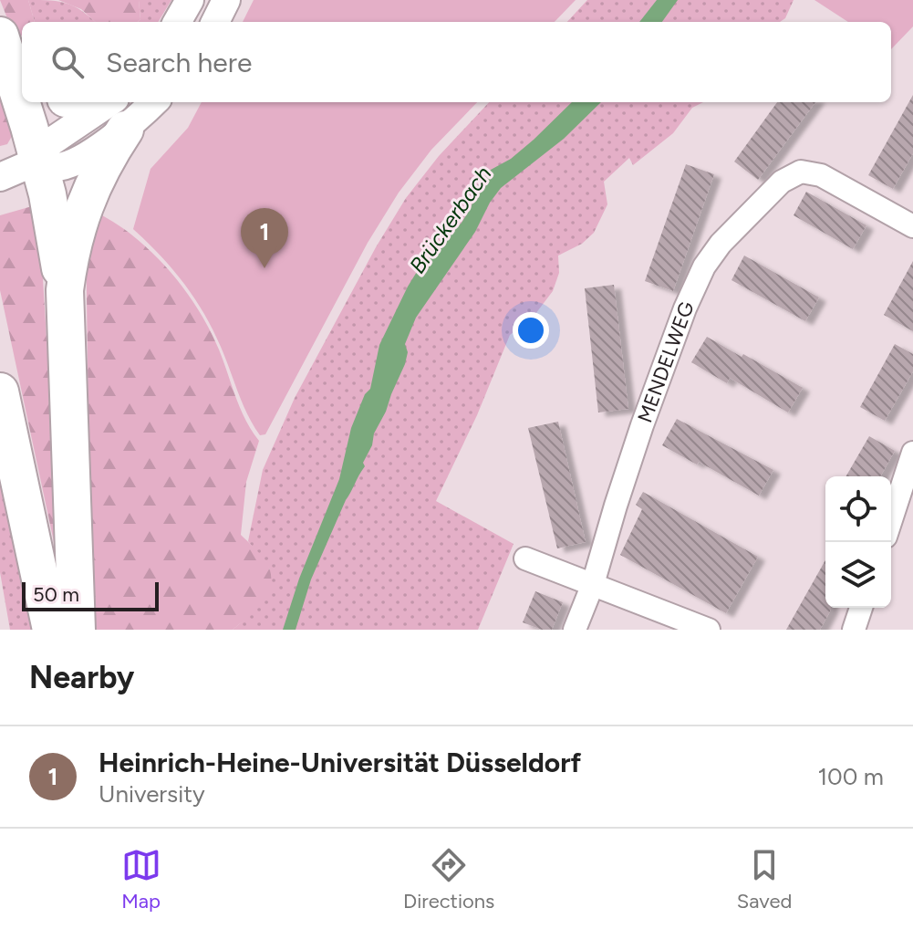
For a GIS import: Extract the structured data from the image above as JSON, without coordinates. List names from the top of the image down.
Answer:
{
  "streets": {
    "street": ["MENDELWEG"]
  },
  "water": ["Brückerbach"],
  "scale_bar": "50 m",
  "page": {
    "search": "Search here",
    "pins": "1",
    "scale": "50 m",
    "heading": "Nearby",
    "list": [
      {
        "mark": "1",
        "name": "Heinrich-Heine-Universität Düsseldorf",
        "note": "University",
        "value": "100 m"
      }
    ],
    "nav": ["Map", "Directions", "Saved"]
  }
}
